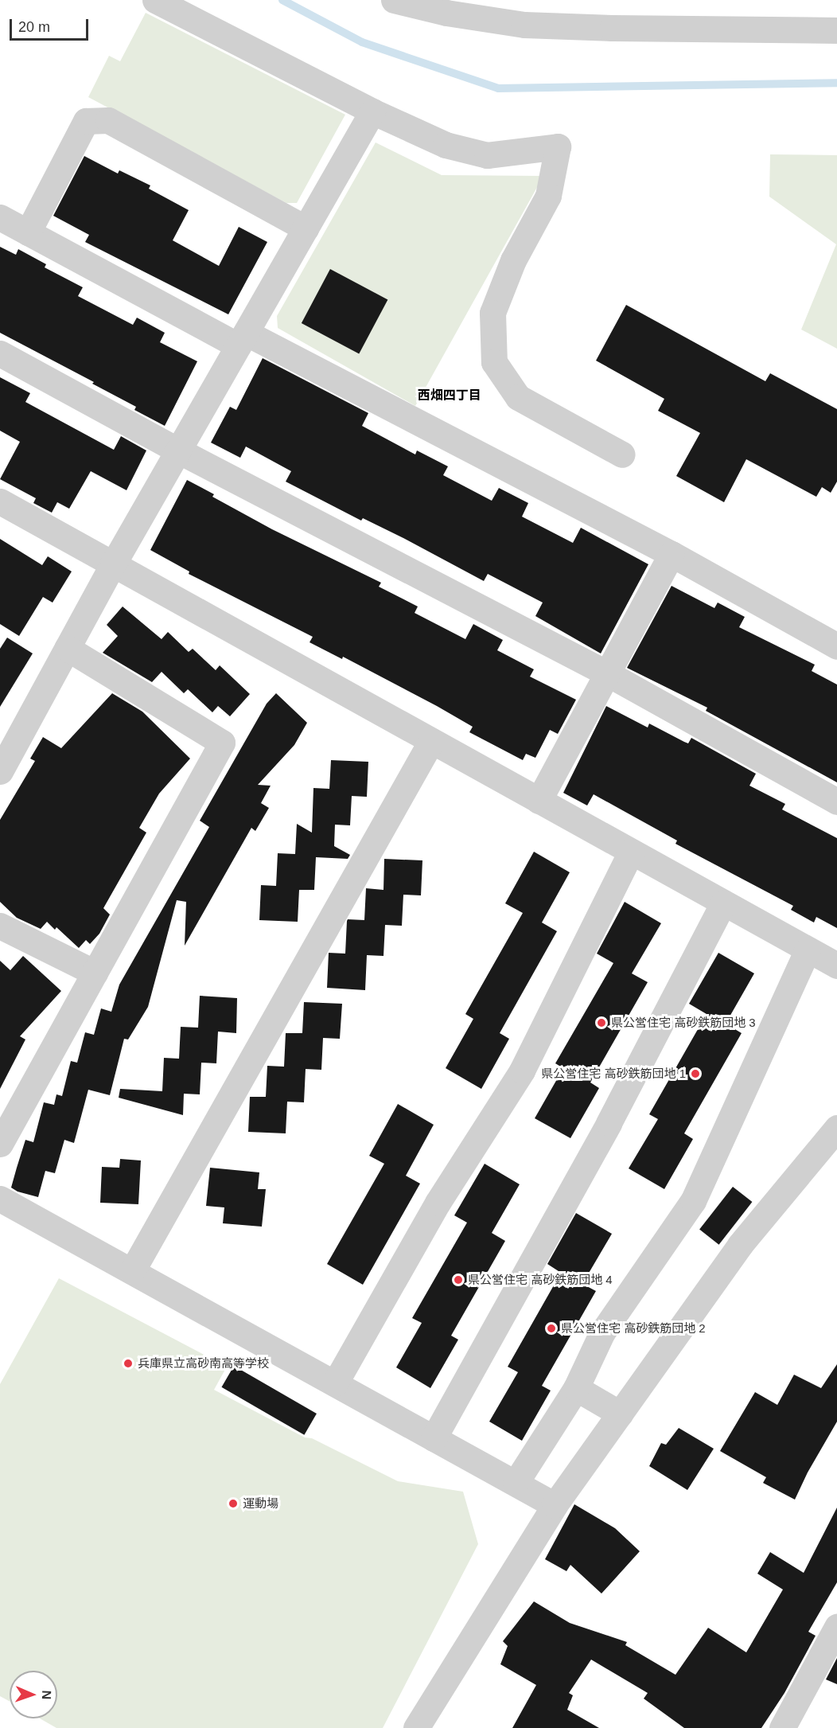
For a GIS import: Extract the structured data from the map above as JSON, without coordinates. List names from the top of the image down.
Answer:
{
  "districts": ["西畑四丁目"],
  "places": [
    "県公営住宅 高砂鉄筋団地 3",
    "県公営住宅 高砂鉄筋団地 1",
    "県公営住宅 高砂鉄筋団地 4",
    "県公営住宅 高砂鉄筋団地 2",
    "兵庫県立高砂南高等学校",
    "運動場"
  ],
  "scale_bar": "20 m",
  "north": "right"
}
